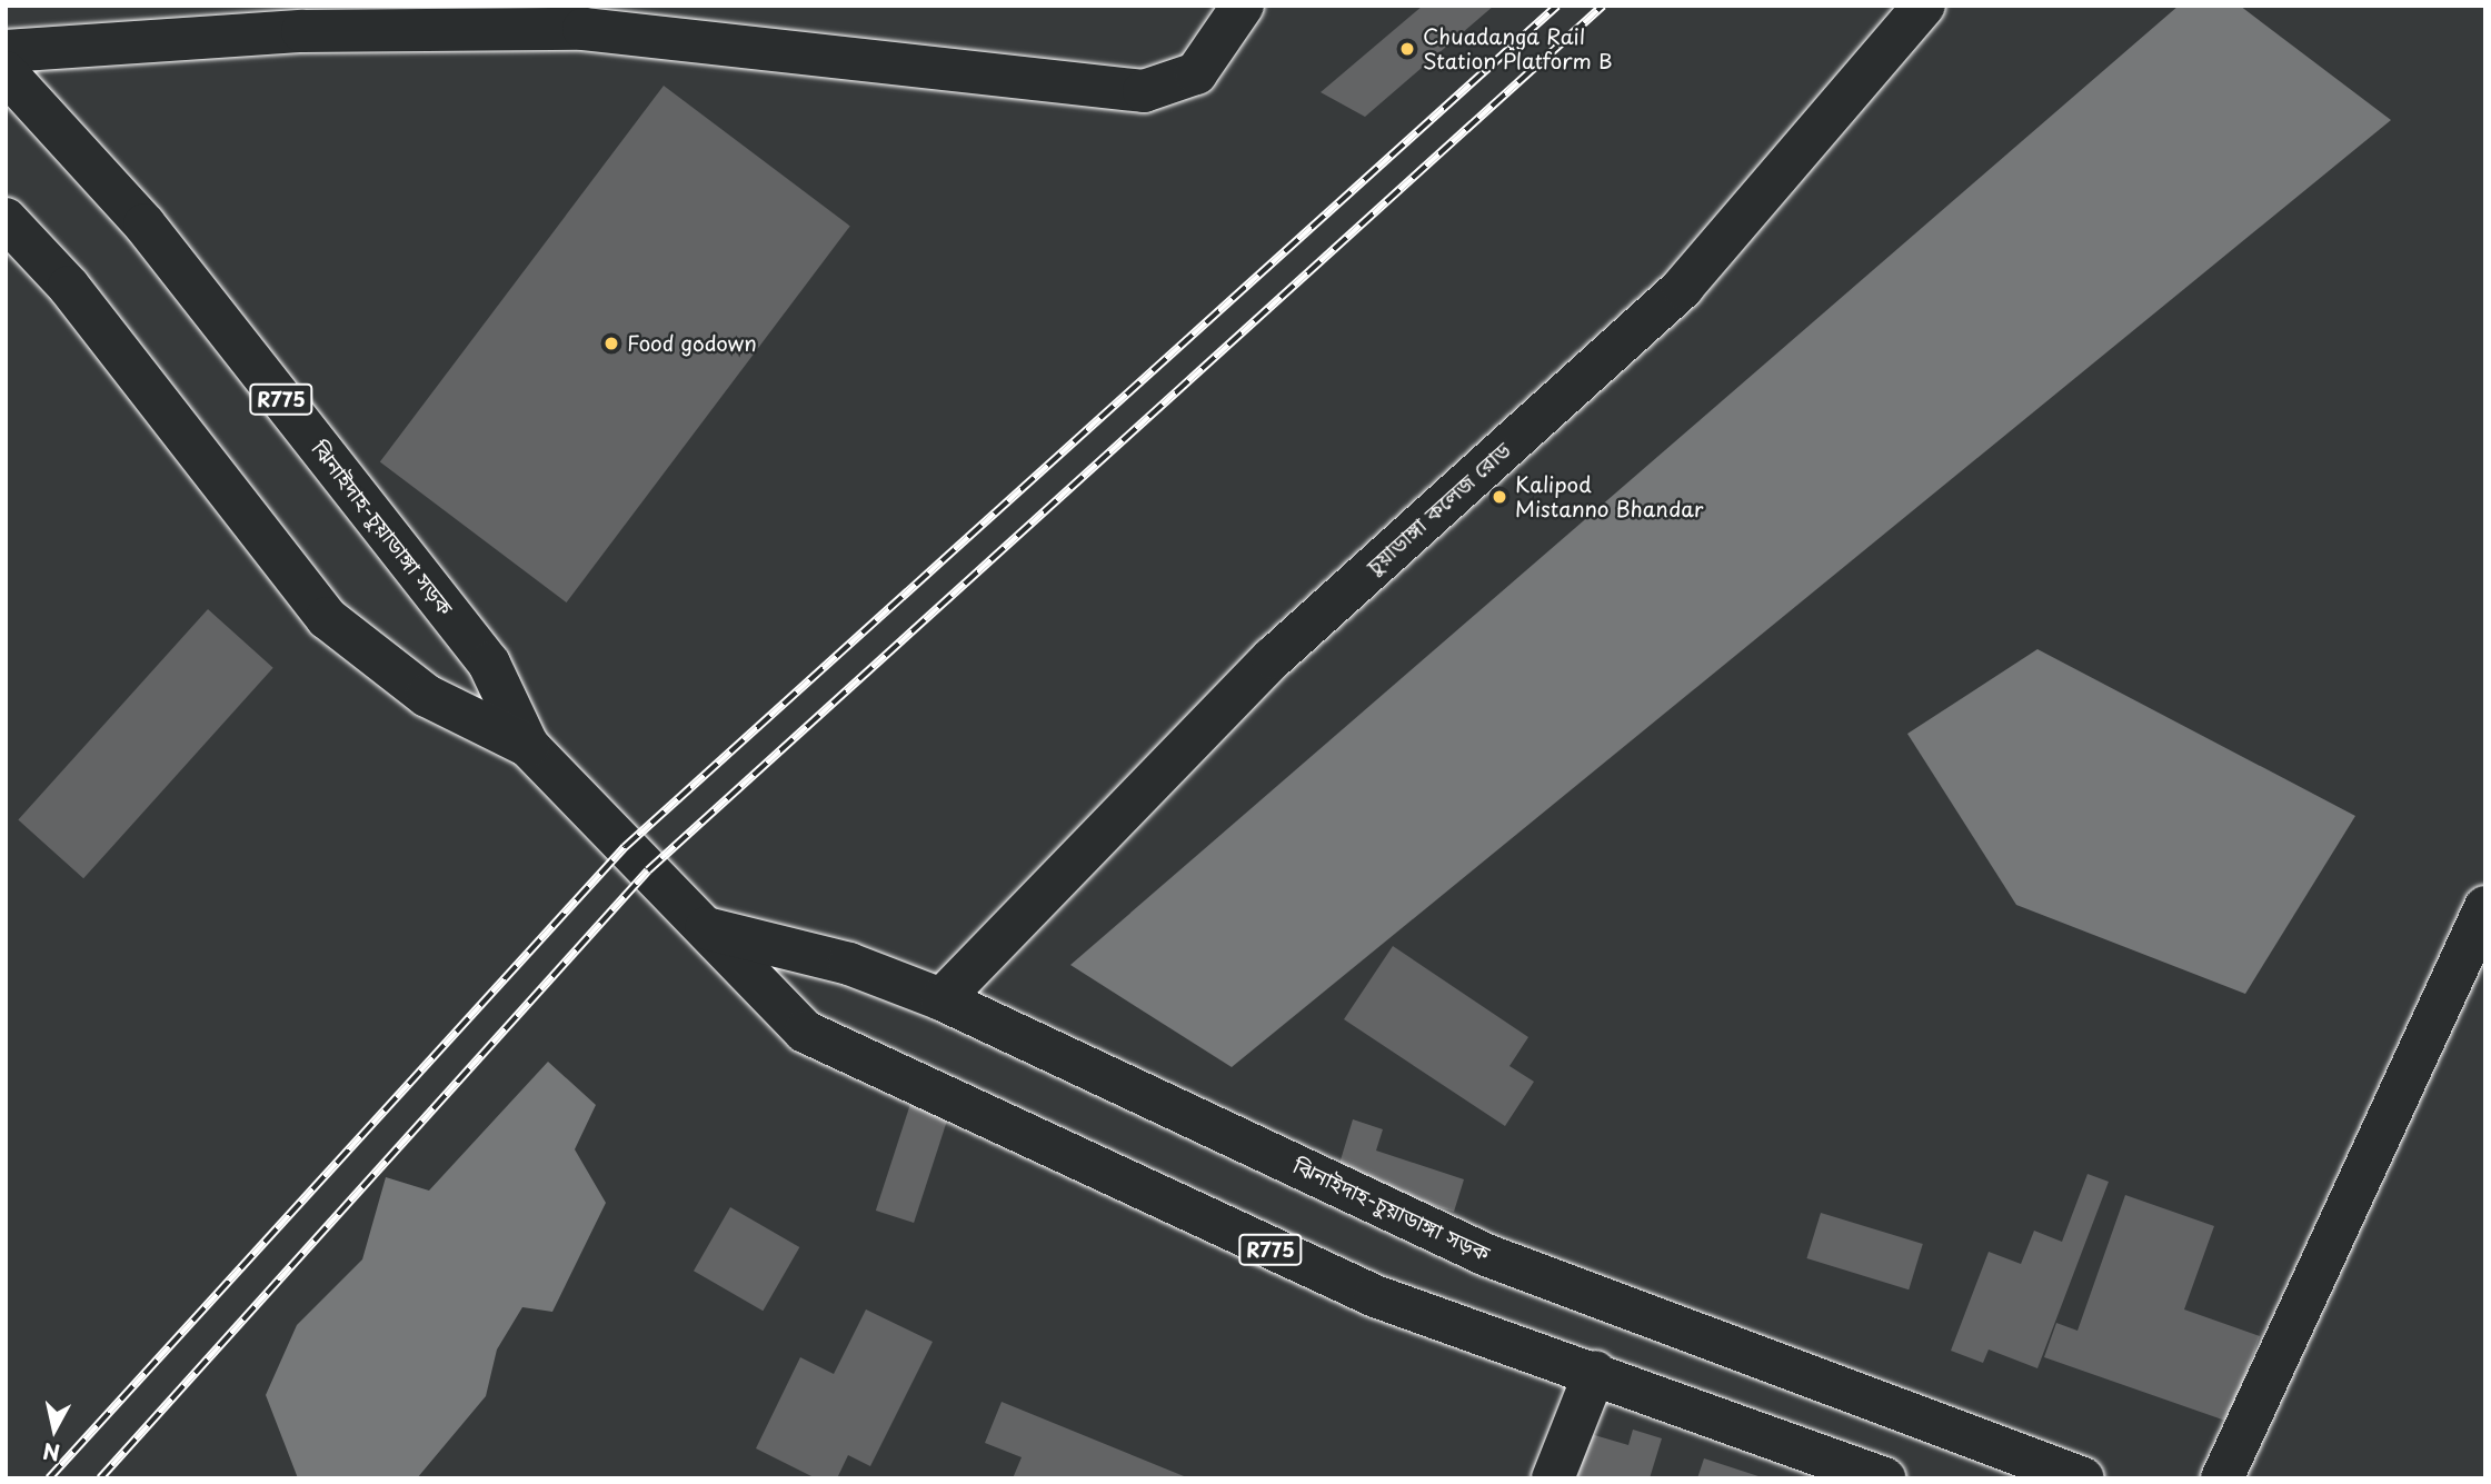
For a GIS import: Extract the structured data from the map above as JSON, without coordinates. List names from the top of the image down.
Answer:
{
  "streets": {
    "main road": ["R775", "চুয়াডাঙ্গা কলেজ রোড", "ঝিনাইদাহ-চুয়াডাঙ্গা সড়ক"]
  },
  "crossings": [
    ["চুয়াডাঙ্গা কলেজ রোড", "ঝিনাইদাহ-চুয়াডাঙ্গা সড়ক"]
  ],
  "places": ["Chuadanga Rail Station Platform B", "Food godown", "Kalipod Mistanno Bhandar"],
  "north": "bottom"
}
